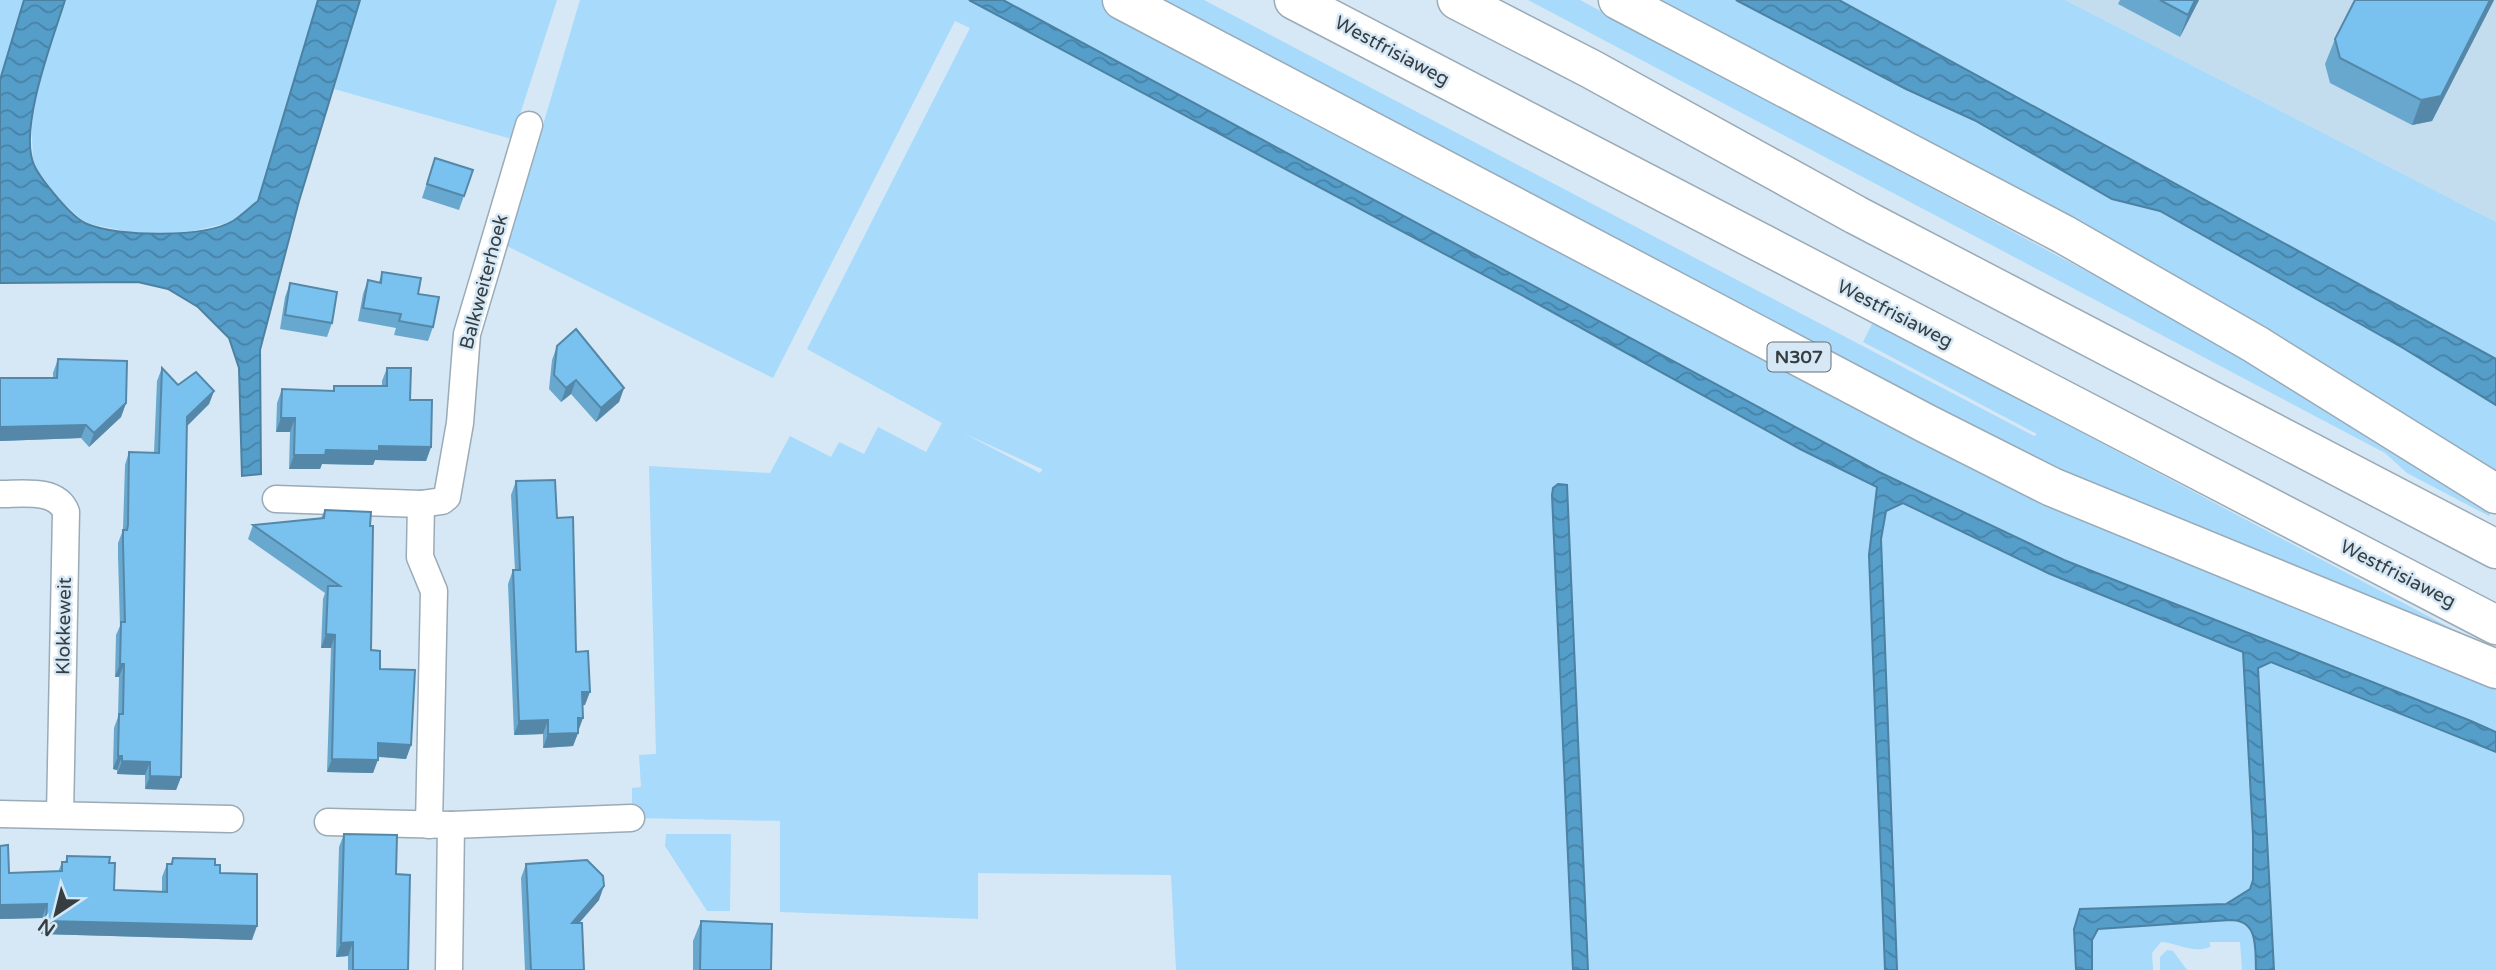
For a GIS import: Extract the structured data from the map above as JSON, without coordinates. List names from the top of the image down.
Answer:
{
  "streets": {
    "highway": ["Westfrisiaweg", "N307"],
    "street": ["Balkweiterhoek", "Klokkeweit"]
  },
  "north": "bottom left"
}
